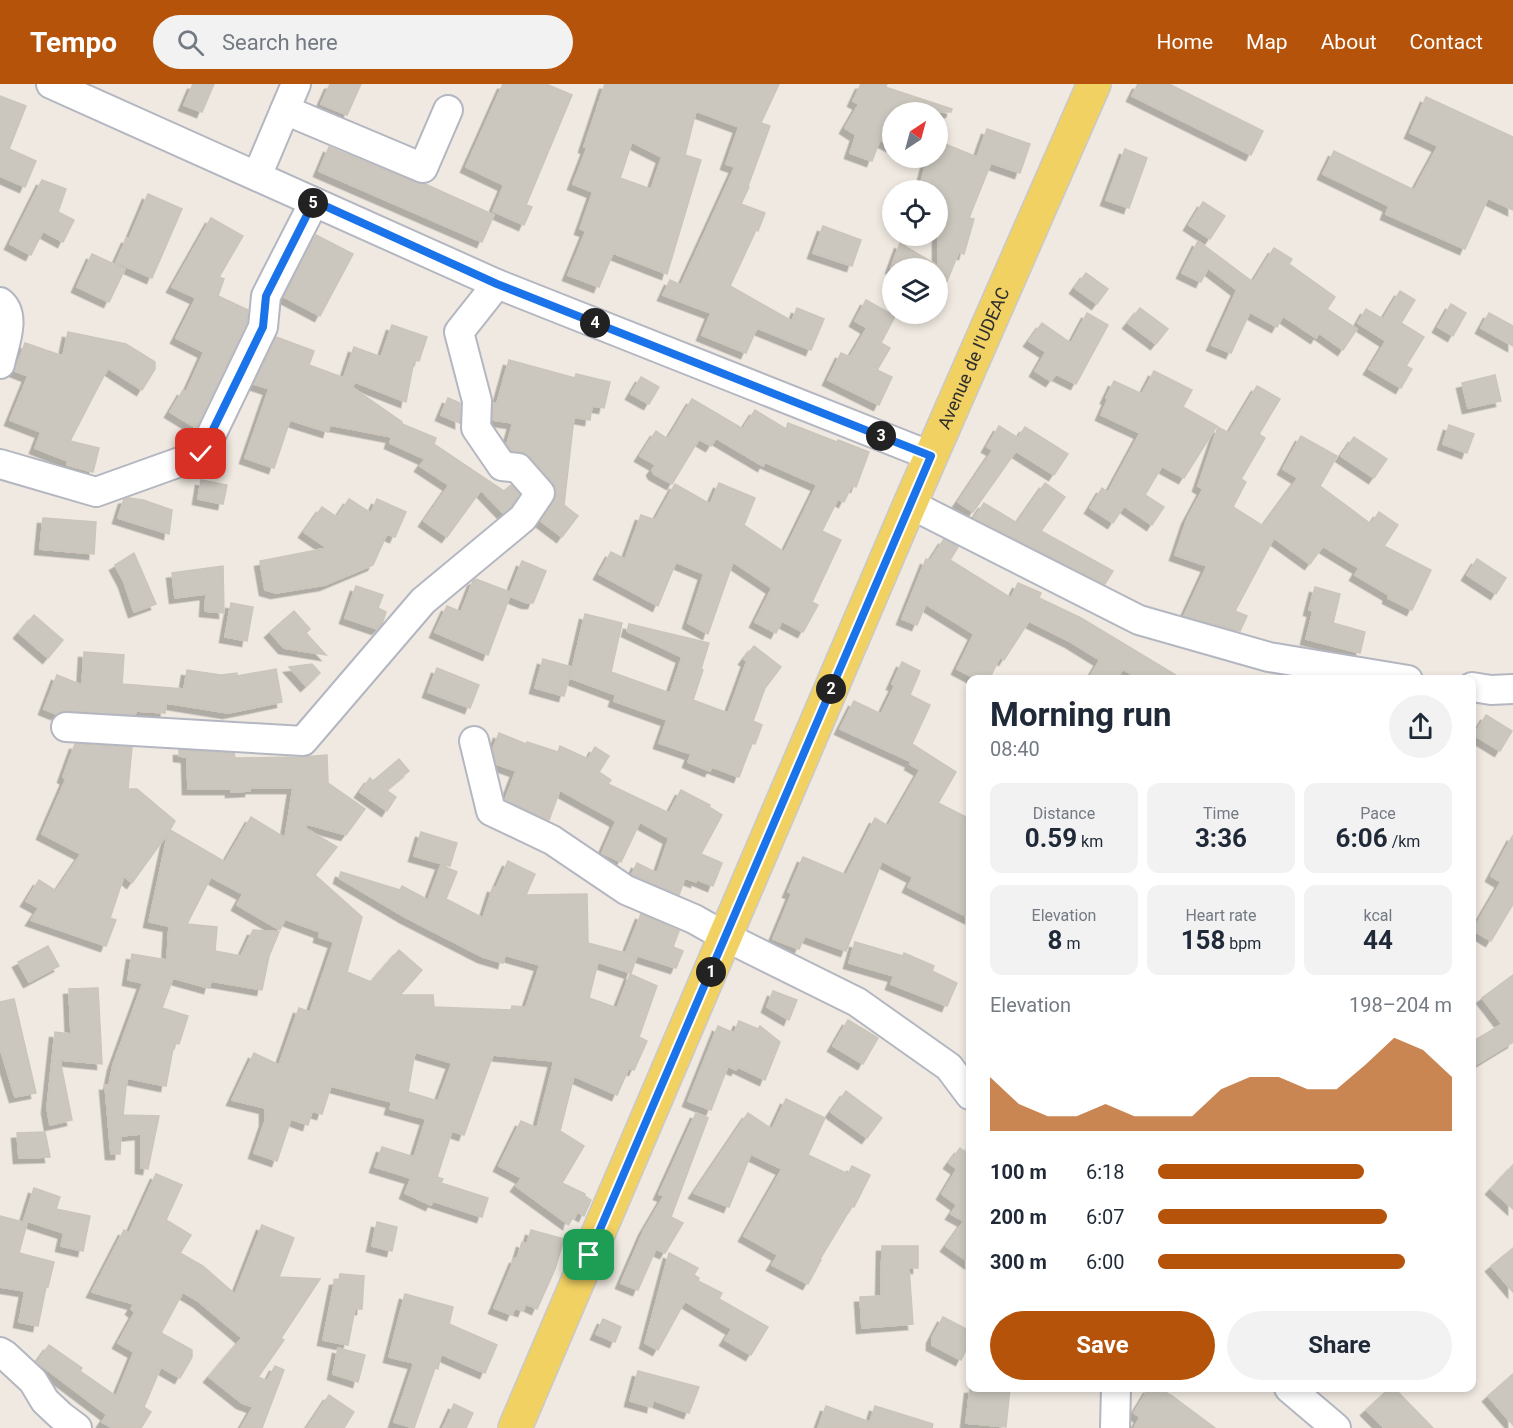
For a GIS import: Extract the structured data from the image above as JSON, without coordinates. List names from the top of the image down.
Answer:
{
  "streets": {
    "main road": ["Avenue de I'UDEAC"]
  },
  "north": "top right",
  "page": {
    "header": "Tempo",
    "search": "Search here",
    "nav": [
      "Home",
      "Map",
      "About",
      "Contact"
    ],
    "pins": [
      "5",
      "4",
      "3",
      "2",
      "1"
    ],
    "heading": ["Morning run", "08:40"],
    "stats": [
      ["Distance", "0.59 km"],
      ["Time", "3:36"],
      ["Pace", "6:06 /km"],
      ["Elevation", "8 m"],
      ["Heart rate", "158 bpm"],
      ["kcal", "44"]
    ],
    "chart": ["Elevation", "198–204 m"],
    "list": [
      {
        "name": "100 m",
        "note": "6:18"
      },
      {
        "name": "200 m",
        "note": "6:07"
      },
      {
        "name": "300 m",
        "note": "6:00"
      }
    ],
    "buttons": ["Save", "Share"]
  }
}
